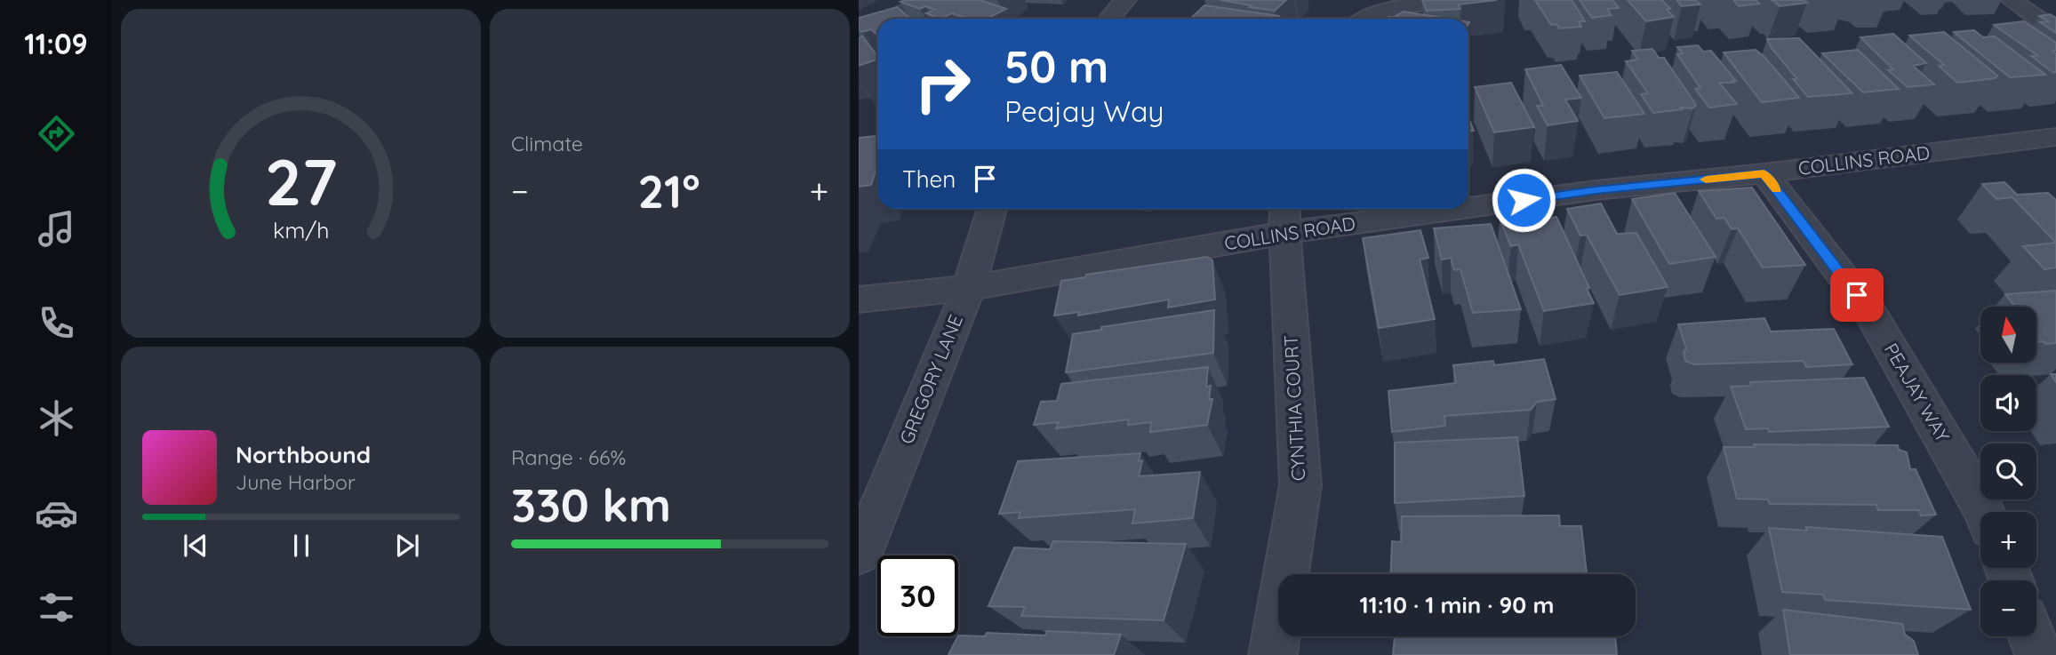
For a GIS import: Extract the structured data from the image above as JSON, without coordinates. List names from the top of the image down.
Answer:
{
  "streets": {
    "street": [
      "COLLINS ROAD",
      "GREGORY LANE",
      "PEAJAY WAY",
      "CYNTHIA COURT"
    ]
  },
  "crossings": [
    ["COLLINS ROAD", "GREGORY LANE"],
    ["COLLINS ROAD", "PEAJAY WAY"],
    ["COLLINS ROAD", "CYNTHIA COURT"]
  ],
  "north": "top",
  "page": {
    "tabs": "11:09",
    "tile": [
      "Climate",
      ["Range · 66%", "330 km"]
    ],
    "turn": ["50 m", "Peajay Way"],
    "then": "Then",
    "heat": ["−", "21°", "+"],
    "map_buttons": ["+", "−"],
    "song": ["Northbound", "June Harbor"],
    "limit": "30",
    "trip": "11:10 · 1 min · 90 m",
    "gauge": ["27", "km/h"]
  }
}
